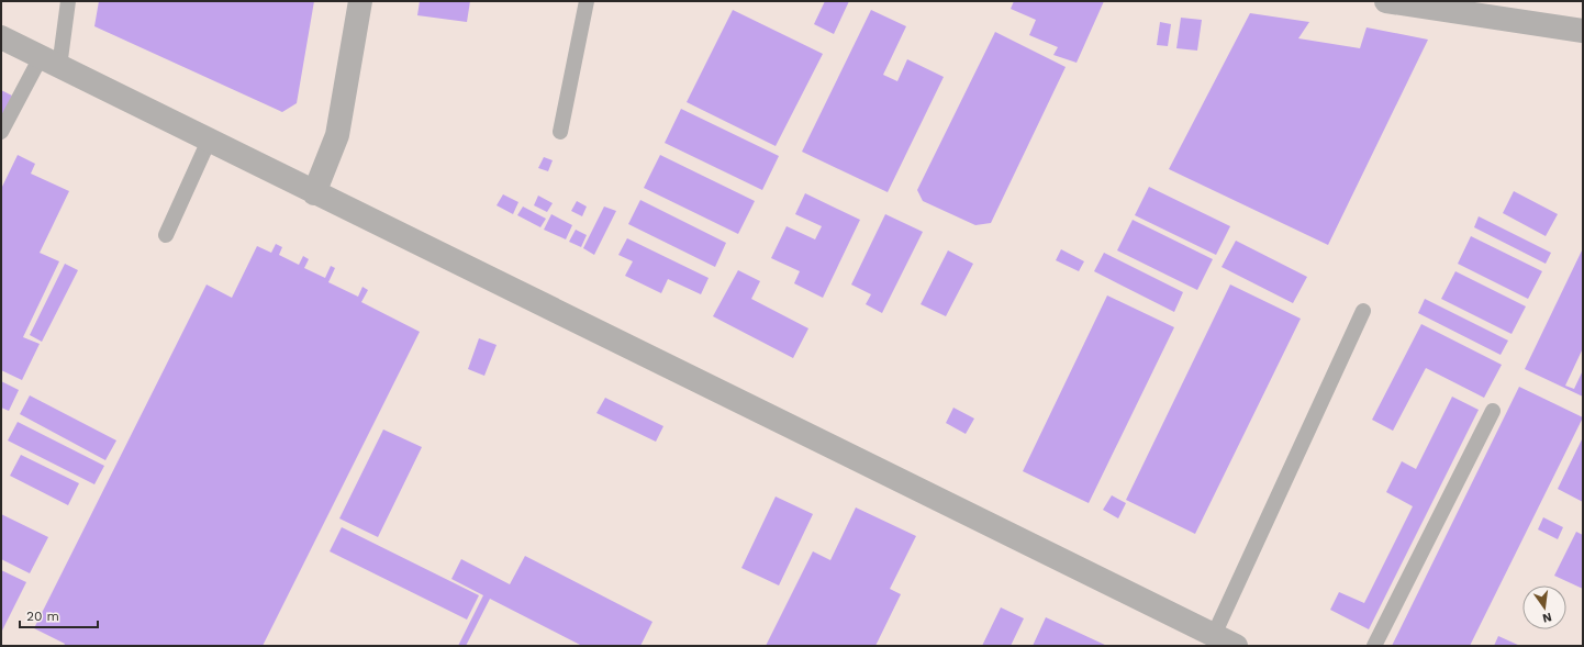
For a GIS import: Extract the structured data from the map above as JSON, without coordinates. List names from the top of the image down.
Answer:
{
  "scale_bar": "20 m",
  "north": "bottom"
}
